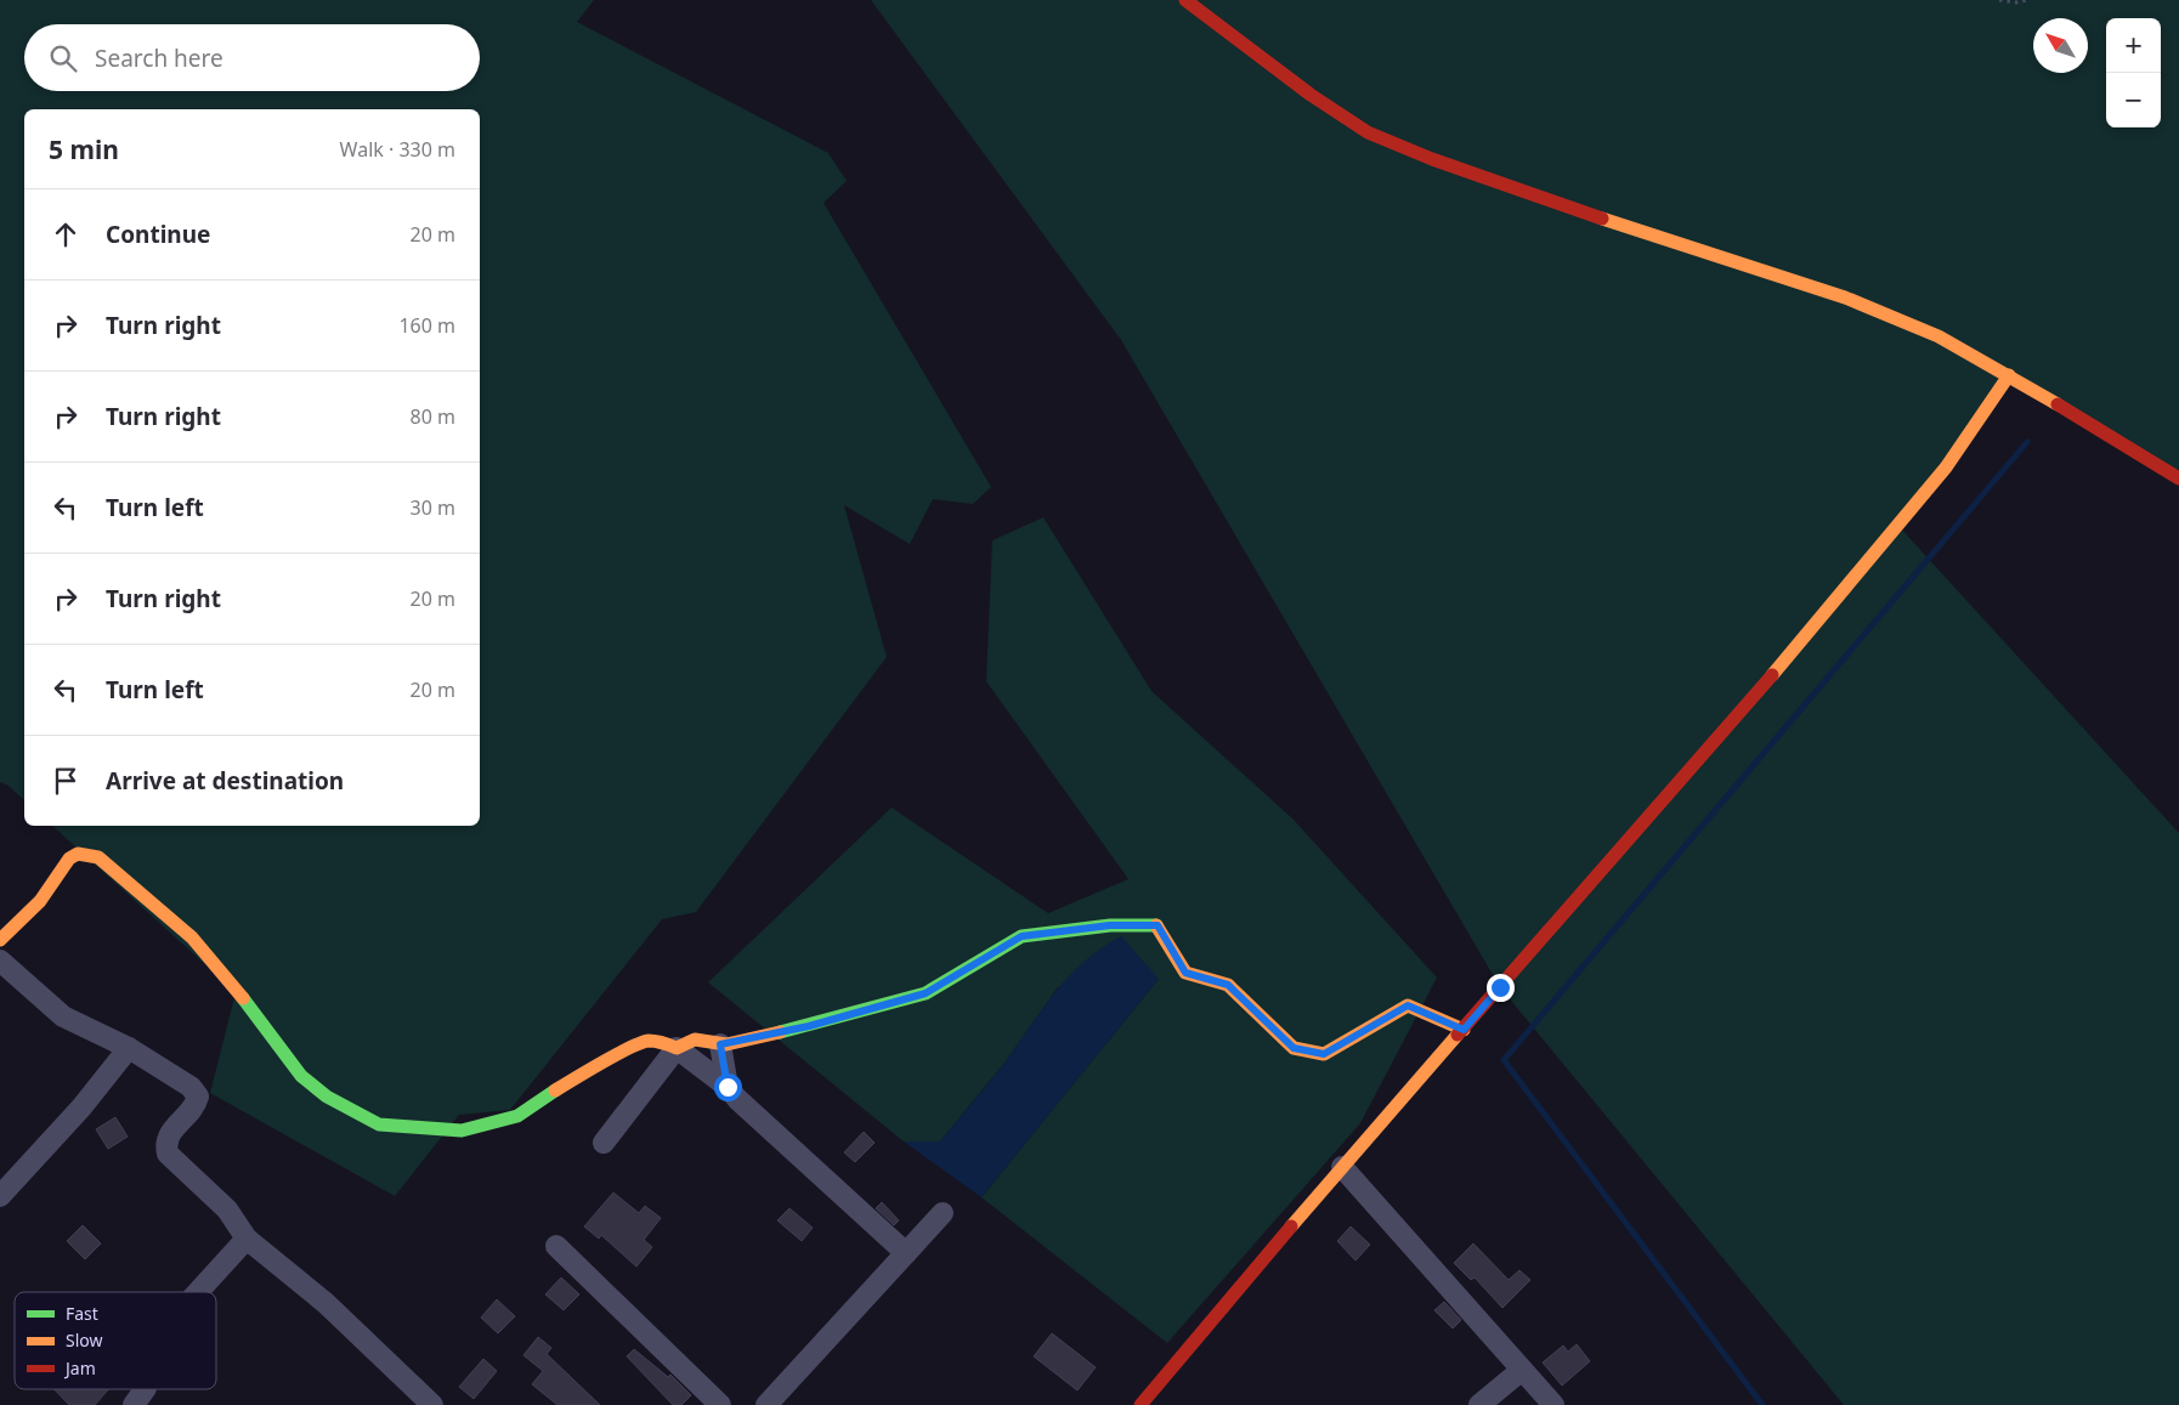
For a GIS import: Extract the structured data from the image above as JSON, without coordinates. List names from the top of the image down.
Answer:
{
  "legend": ["Fast", "Slow", "Jam"],
  "north": "top left",
  "page": {
    "map_buttons": ["+", "−"],
    "search": "Search here",
    "heading": ["5 min", "Walk · 330 m"],
    "list": [
      ["Continue", "20 m"],
      ["Turn right", "160 m"],
      ["Turn right", "80 m"],
      ["Turn left", "30 m"],
      ["Turn right", "20 m"],
      ["Turn left", "20 m"],
      "Arrive at destination"
    ]
  }
}
